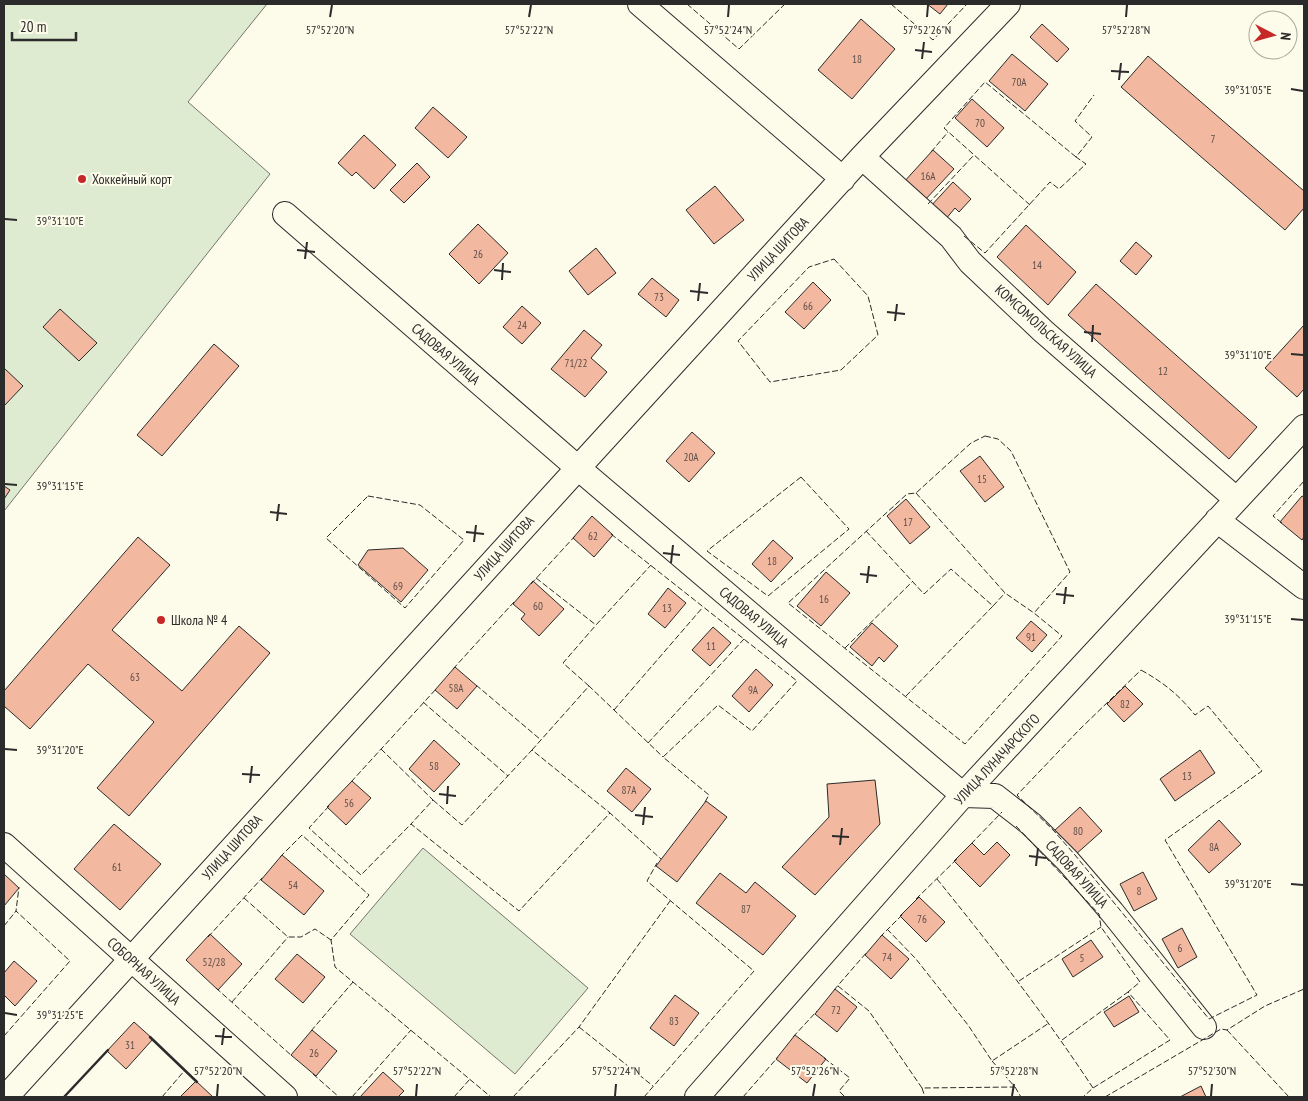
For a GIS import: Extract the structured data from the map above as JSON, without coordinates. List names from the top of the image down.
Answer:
{
  "streets": {
    "street": [
      "УЛИЦА ШИТОВА",
      "КОМСОМОЛЬСКАЯ УЛИЦА",
      "САДОВАЯ УЛИЦА",
      "УЛИЦА ЛУНАЧАРСКОГО",
      "СОБОРНАЯ УЛИЦА"
    ]
  },
  "crossings": [
    ["УЛИЦА ШИТОВА", "КОМСОМОЛЬСКАЯ УЛИЦА"],
    ["УЛИЦА ШИТОВА", "САДОВАЯ УЛИЦА"],
    ["УЛИЦА ШИТОВА", "СОБОРНАЯ УЛИЦА"],
    ["КОМСОМОЛЬСКАЯ УЛИЦА", "УЛИЦА ЛУНАЧАРСКОГО"],
    ["САДОВАЯ УЛИЦА", "УЛИЦА ЛУНАЧАРСКОГО"]
  ],
  "places": ["Хоккейный корт", "Школа № 4"],
  "house_numbers": [
    "18",
    "70А",
    "70",
    "7",
    "16А",
    "26",
    "14",
    "73",
    "66",
    "24",
    "71/22",
    "12",
    "20А",
    "15",
    "17",
    "62",
    "18",
    "69",
    "16",
    "60",
    "13",
    "91",
    "11",
    "63",
    "58А",
    "9А",
    "82",
    "58",
    "13",
    "87А",
    "56",
    "80",
    "8А",
    "61",
    "54",
    "8",
    "87",
    "76",
    "6",
    "74",
    "5",
    "52/28",
    "72",
    "83",
    "31",
    "26"
  ],
  "scale_bar": "20 m",
  "north": "right",
  "coordinates": [
    "57°52'20\"N",
    "57°52'22\"N",
    "57°52'24\"N",
    "57°52'26\"N",
    "57°52'28\"N",
    "39°31'05\"E",
    "39°31'10\"E",
    "39°31'15\"E",
    "39°31'20\"E",
    "39°31'25\"E",
    "57°52'30\"N"
  ]
}
